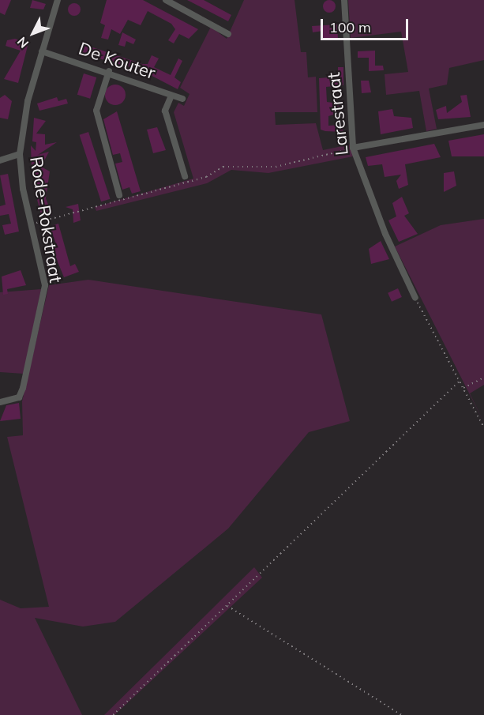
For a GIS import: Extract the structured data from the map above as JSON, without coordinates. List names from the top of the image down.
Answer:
{
  "streets": {
    "street": ["De Kouter", "Larestraat", "Rode-Rokstraat"]
  },
  "crossings": [
    ["De Kouter", "Rode-Rokstraat"]
  ],
  "scale_bar": "100 m",
  "north": "bottom left"
}
